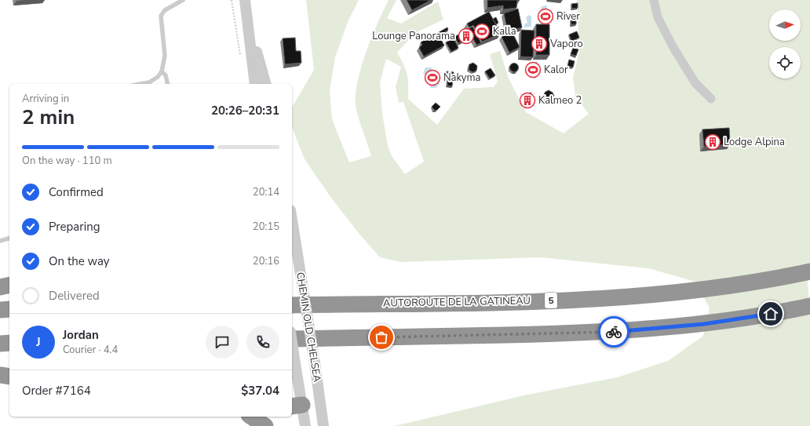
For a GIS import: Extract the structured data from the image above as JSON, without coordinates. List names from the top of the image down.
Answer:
{
  "streets": {
    "highway": ["5", "AUTOROUTE DE LA GATINEAU"],
    "street": ["CHEMIN OLD CHELSEA"]
  },
  "places": {
    "sports": [
      "River",
      "Kalla",
      "Kalor",
      "Nakyma"
    ],
    "building": [
      "Lounge Panorama",
      "Vaporo",
      "Kalmeo 2",
      "Lodge Alpina"
    ]
  },
  "north": "right",
  "page": {
    "heading": ["2 min", "Arriving in", "20:26–20:31"],
    "panel": [
      "Jordan",
      "Courier · 4.4",
      "Order #7164",
      "$37.04"
    ],
    "bar": "On the way · 110 m",
    "list": [
      ["Confirmed", "20:14"],
      ["Preparing", "20:15"],
      ["On the way", "20:16"],
      "Delivered"
    ],
    "round": "J"
  }
}
